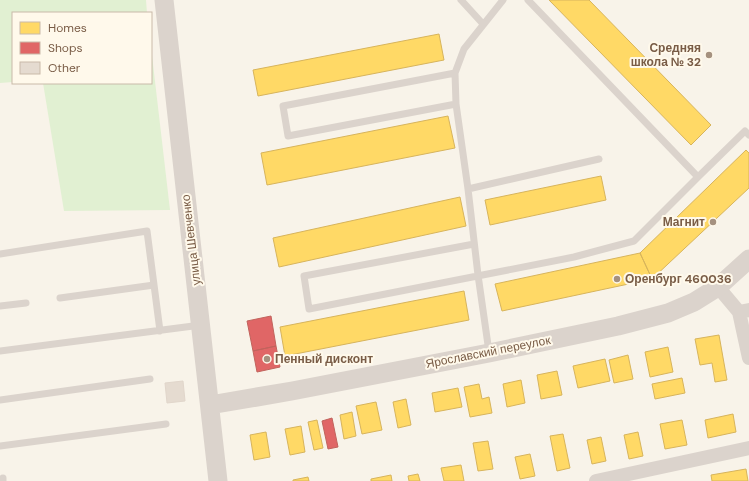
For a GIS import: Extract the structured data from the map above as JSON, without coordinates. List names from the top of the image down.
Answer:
{
  "streets": {
    "main road": ["улица Шевченко", "Ярославский переулок"]
  },
  "crossings": [
    ["улица Шевченко", "Ярославский переулок"]
  ],
  "places": [
    "Средняя школа № 32",
    "Магнит",
    "Оренбург 460036",
    "Пенный дисконт"
  ],
  "legend": ["Homes", "Shops", "Other"]
}
